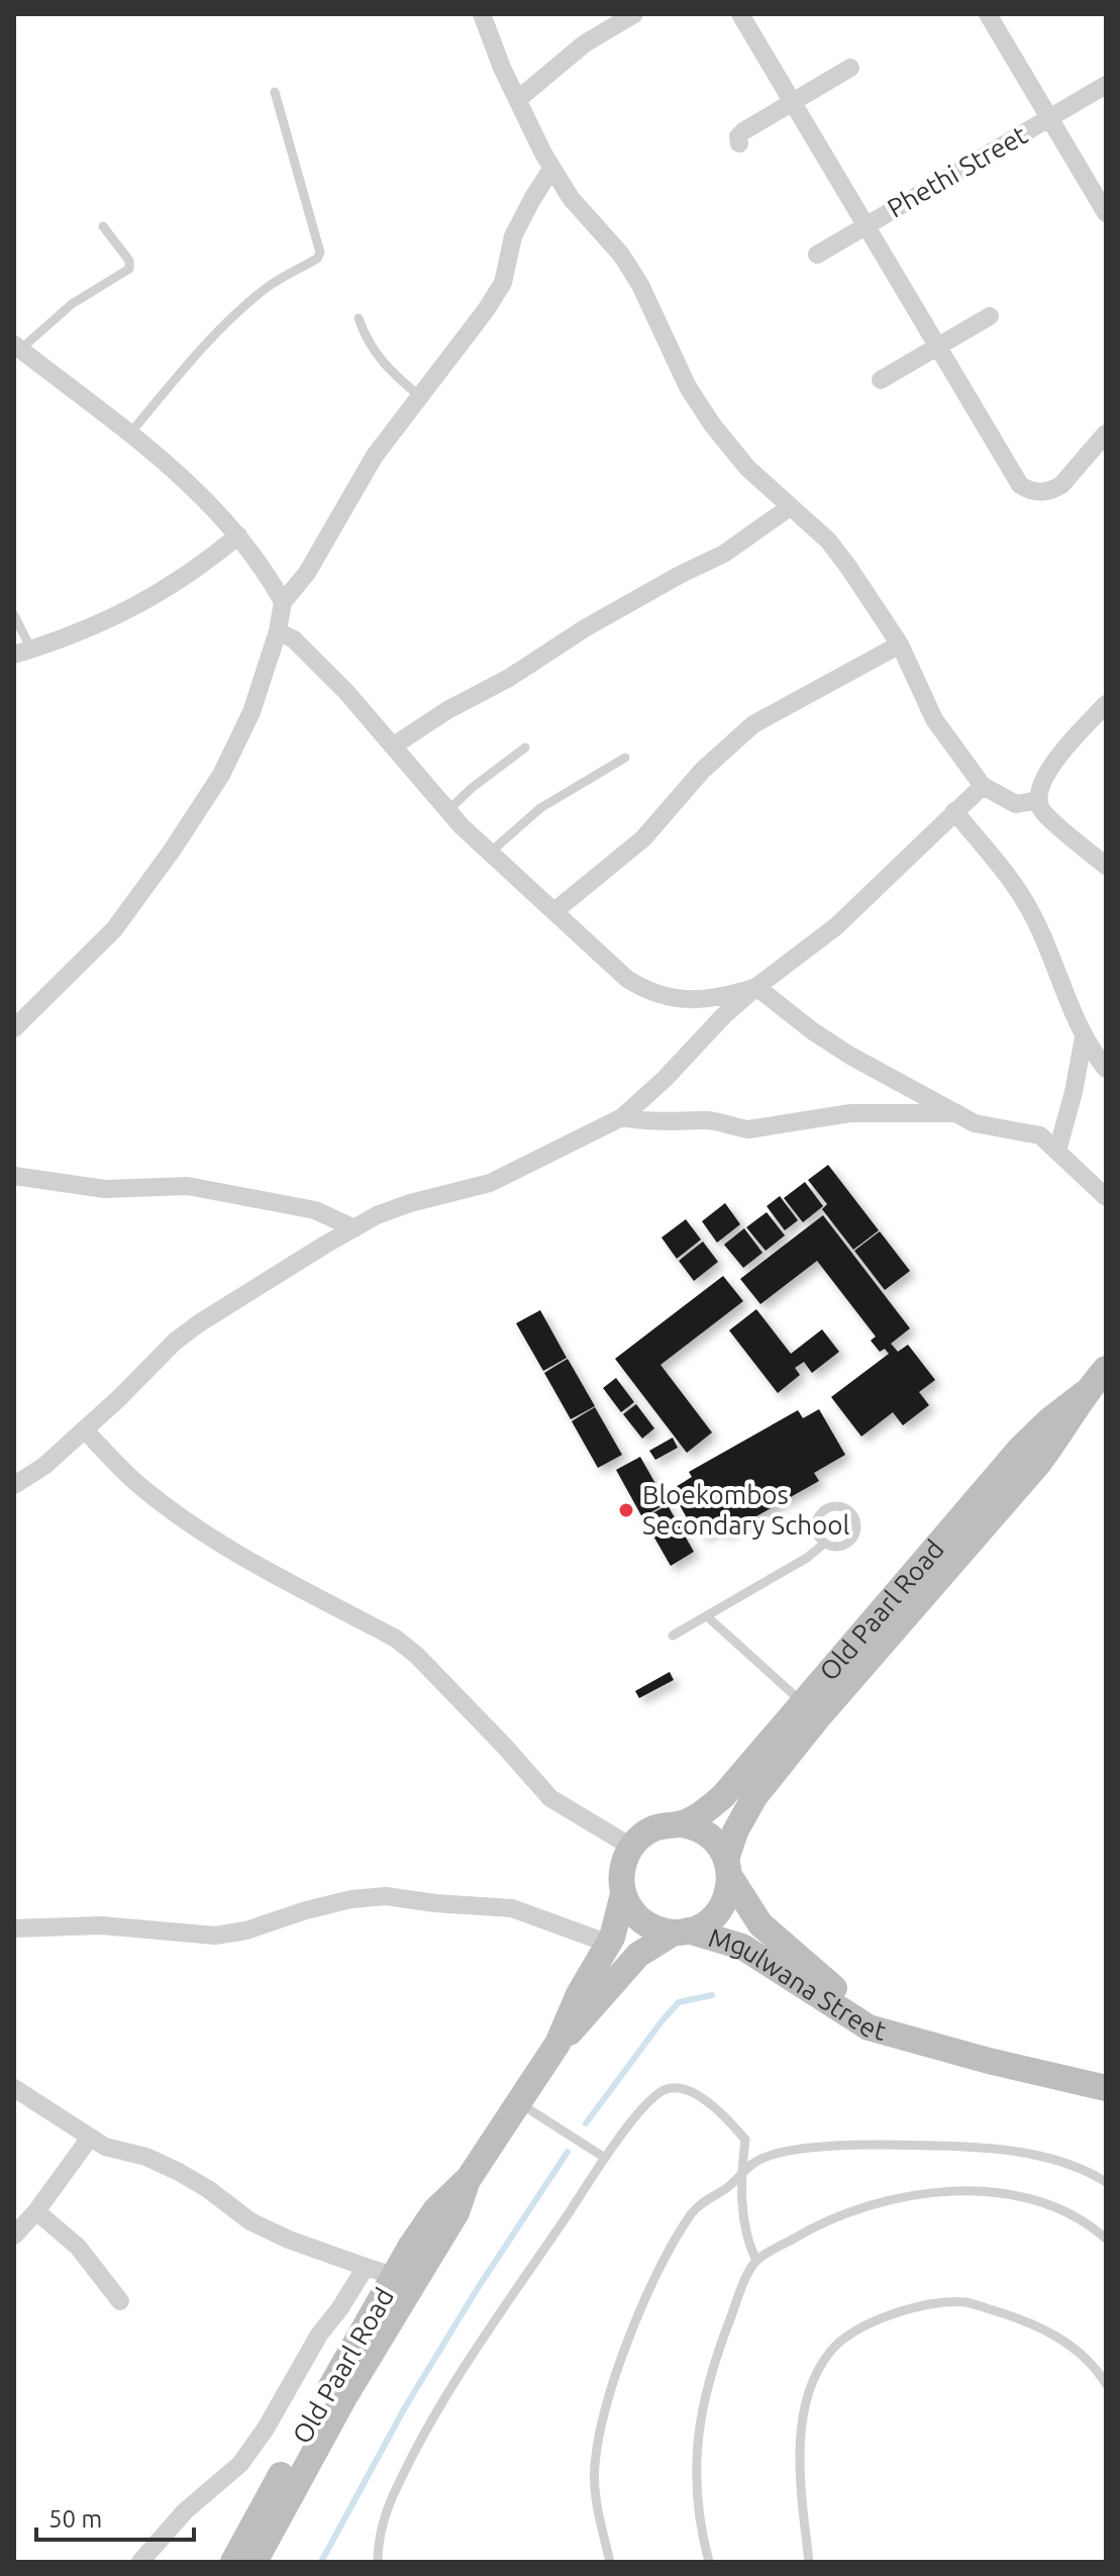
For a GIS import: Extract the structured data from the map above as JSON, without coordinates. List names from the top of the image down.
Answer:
{
  "streets": {
    "main road": ["Old Paarl Road", "Mgulwana Street"],
    "street": ["Phethi Street"]
  },
  "crossings": [
    ["Old Paarl Road", "Mgulwana Street"]
  ],
  "places": ["Bloekombos Secondary School"],
  "scale_bar": "50 m"
}
